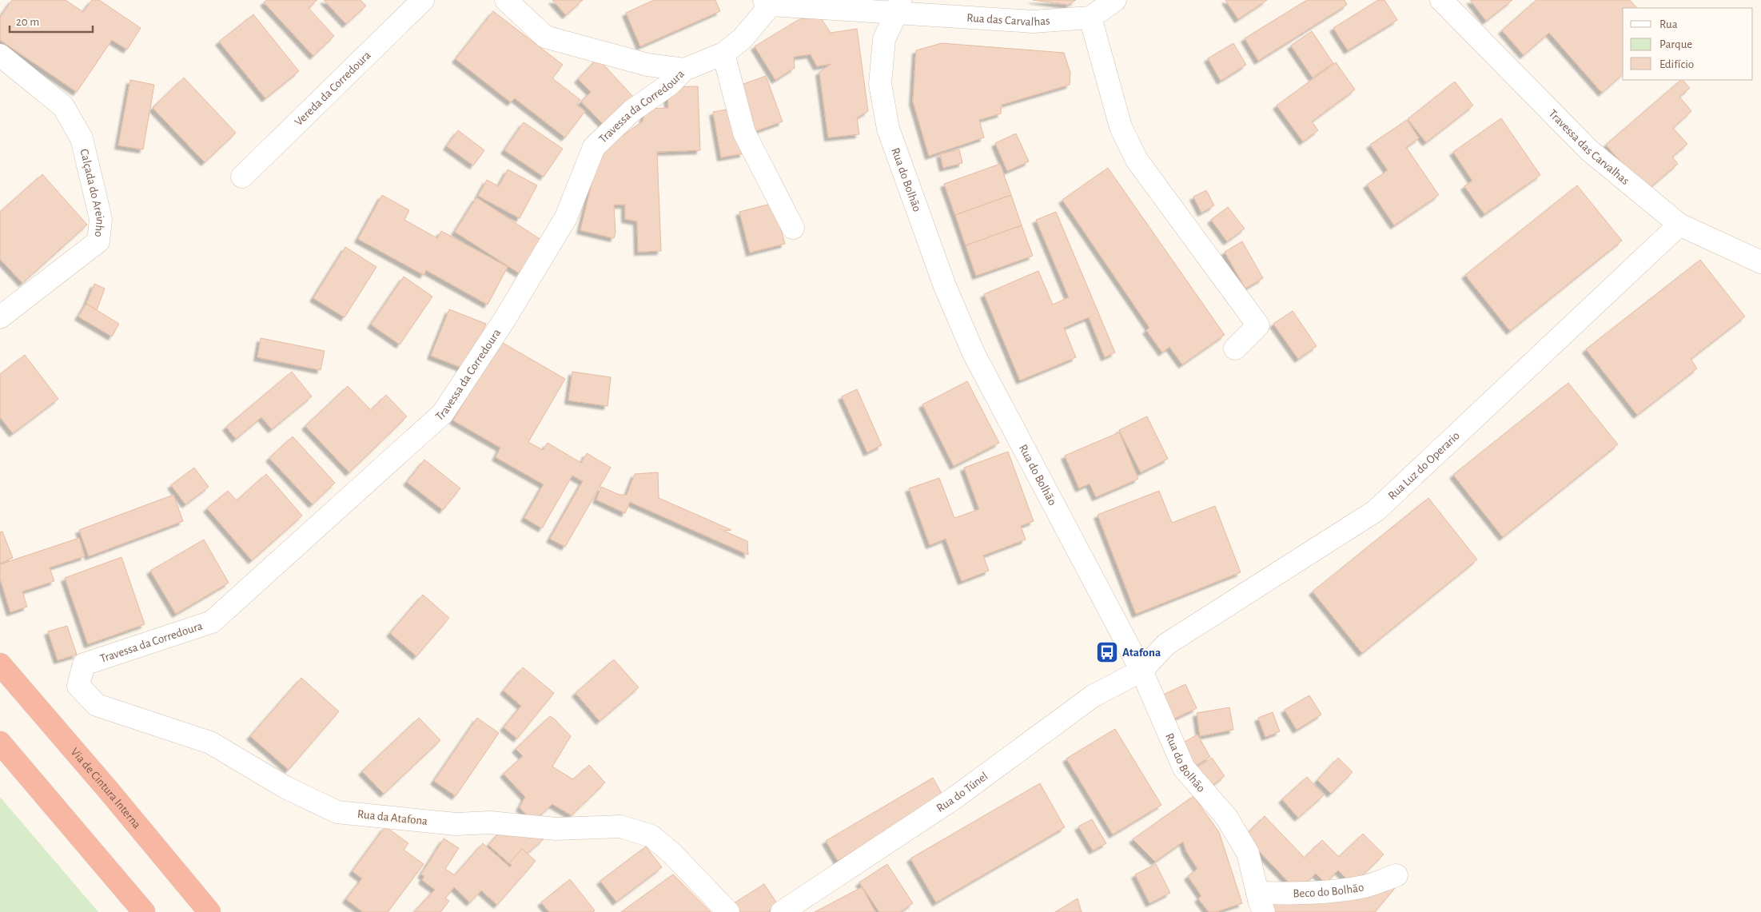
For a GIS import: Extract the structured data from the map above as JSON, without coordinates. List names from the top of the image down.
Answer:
{
  "streets": {
    "highway": ["Via de Cintura Interna"],
    "street": [
      "Rua das Carvalhas",
      "Vereda da Corredoura",
      "Travessa da Corredoura",
      "Travessa das Carvalhas",
      "Rua do Bolhão",
      "Calçada do Areinho",
      "Rua Luz do Operario",
      "Rua do Túnel",
      "Rua da Atafona",
      "Beco do Bolhão"
    ]
  },
  "crossings": [
    ["Rua das Carvalhas", "Travessa da Corredoura"],
    ["Rua das Carvalhas", "Rua do Bolhão"],
    ["Travessa da Corredoura", "Rua da Atafona"],
    ["Travessa das Carvalhas", "Rua Luz do Operario"],
    ["Rua do Bolhão", "Rua Luz do Operario"],
    ["Rua do Bolhão", "Rua do Túnel"],
    ["Rua do Bolhão", "Beco do Bolhão"],
    ["Rua Luz do Operario", "Rua do Túnel"]
  ],
  "places": {
    "bus stop": ["Atafona"]
  },
  "legend": ["Rua", "Parque", "Edifício"],
  "scale_bar": "20 m"
}
